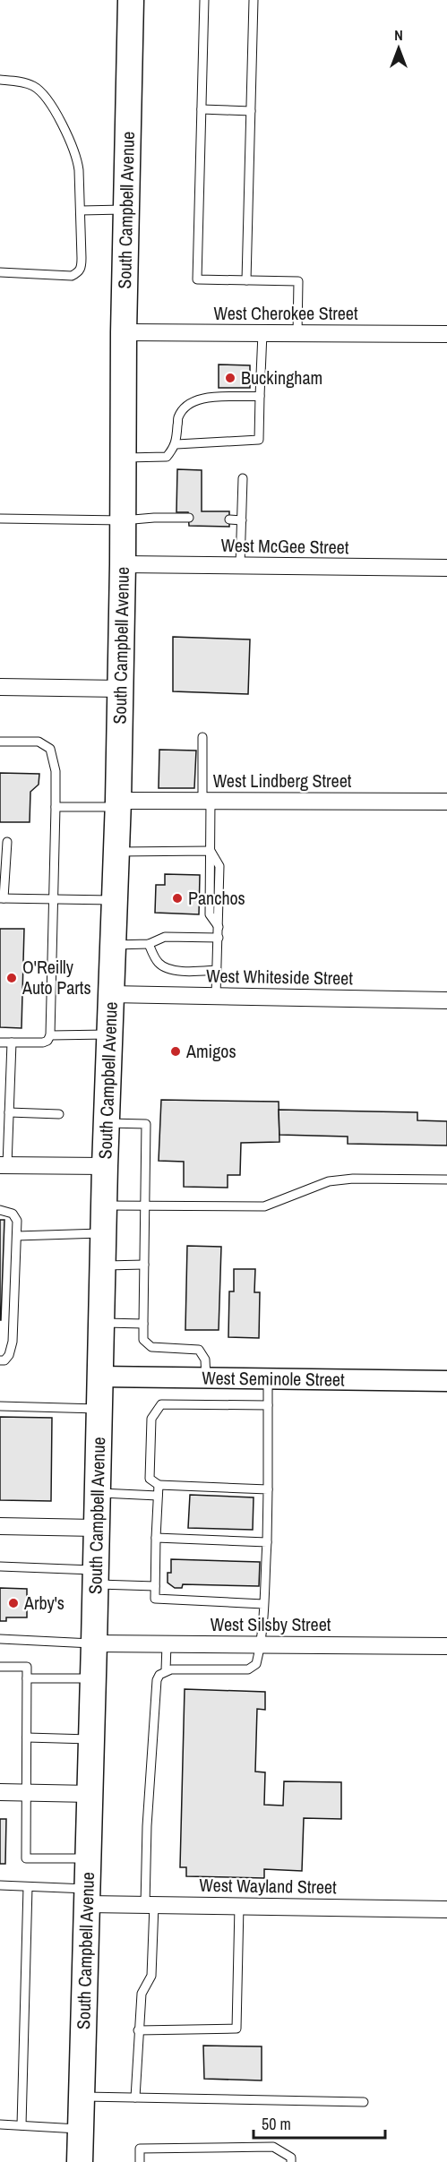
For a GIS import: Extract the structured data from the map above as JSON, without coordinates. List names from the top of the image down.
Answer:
{
  "streets": {
    "main road": ["South Campbell Avenue"],
    "street": [
      "West Cherokee Street",
      "West McGee Street",
      "West Lindberg Street",
      "West Whiteside Street",
      "West Seminole Street",
      "West Silsby Street",
      "West Wayland Street"
    ]
  },
  "crossings": [
    ["South Campbell Avenue", "West Cherokee Street"],
    ["South Campbell Avenue", "West McGee Street"],
    ["South Campbell Avenue", "West Lindberg Street"],
    ["South Campbell Avenue", "West Whiteside Street"],
    ["South Campbell Avenue", "West Seminole Street"],
    ["South Campbell Avenue", "West Silsby Street"],
    ["South Campbell Avenue", "West Wayland Street"]
  ],
  "places": [
    "Buckingham",
    "Panchos",
    "O'Reilly Auto Parts",
    "Amigos",
    "Arby's"
  ],
  "scale_bar": "50 m",
  "north": "top"
}
